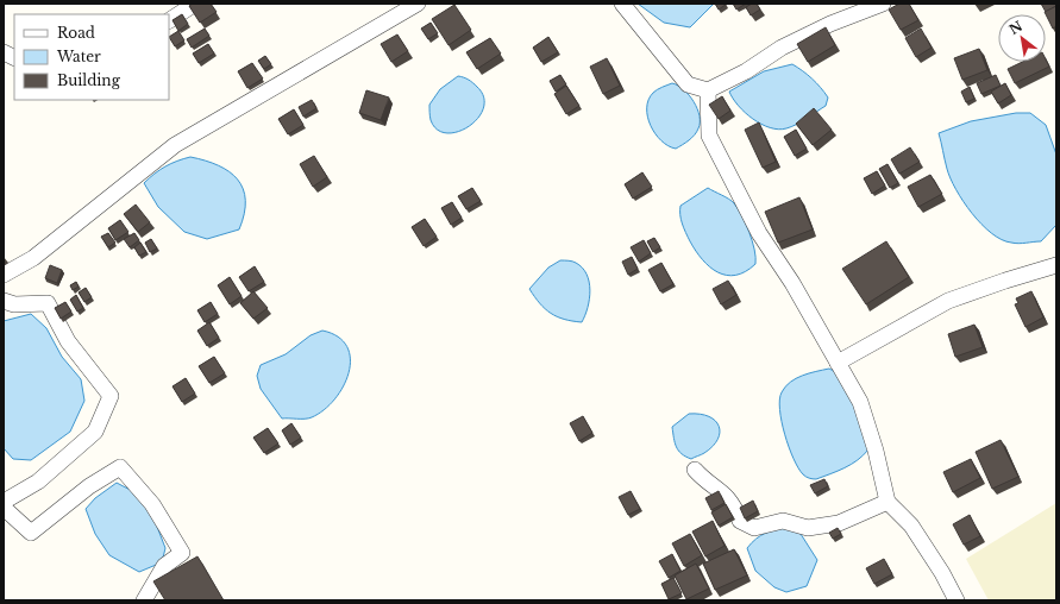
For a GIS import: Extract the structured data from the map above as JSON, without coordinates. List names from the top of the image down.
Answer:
{
  "legend": ["Road", "Water", "Building"],
  "north": "top left"
}
